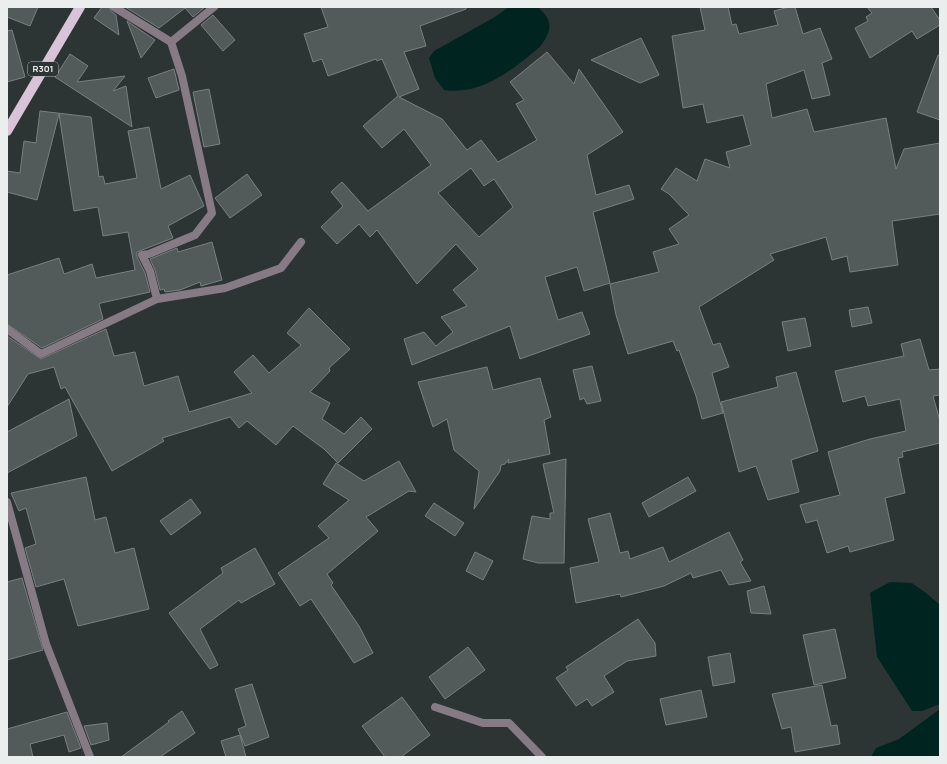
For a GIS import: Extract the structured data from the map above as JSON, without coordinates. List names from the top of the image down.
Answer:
{
  "streets": {
    "main road": ["R301"]
  }
}
